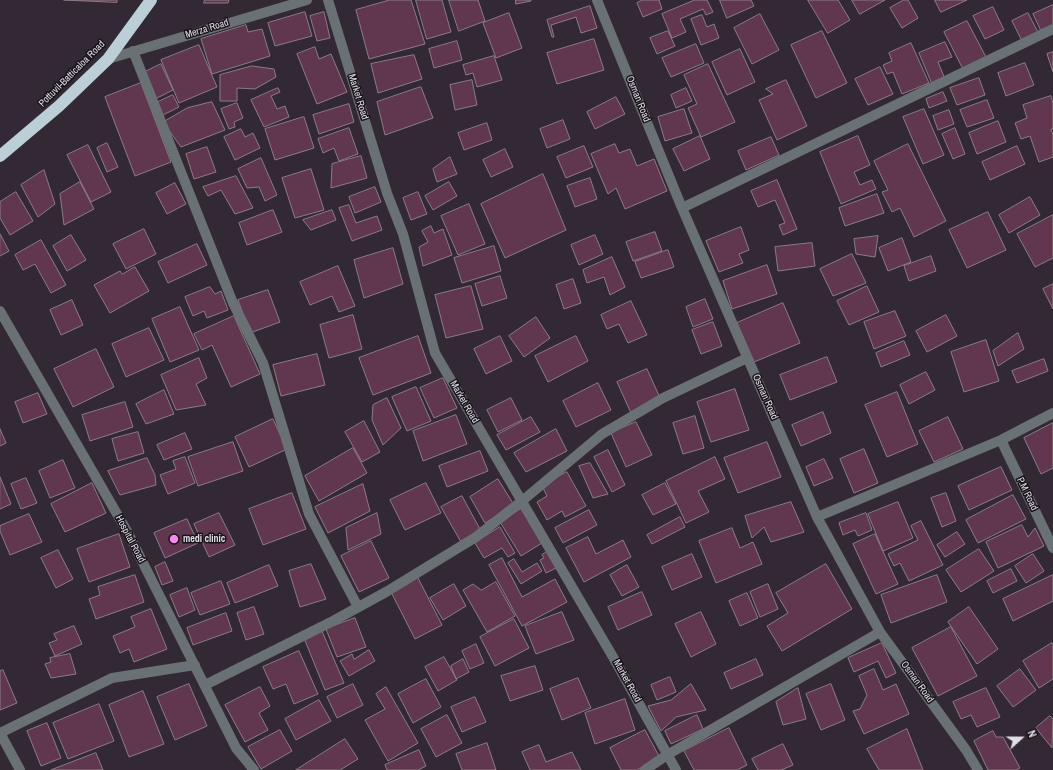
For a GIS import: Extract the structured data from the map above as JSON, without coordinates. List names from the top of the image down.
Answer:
{
  "streets": {
    "highway": ["Pottuvil-Batticaloa Road"],
    "street": [
      "Merza Road",
      "Market Road",
      "Osman Road",
      "P.M Road",
      "Hospital Road"
    ]
  },
  "crossings": [
    ["Merza Road", "Pottuvil-Batticaloa Road"]
  ],
  "places": ["medi clinic"],
  "north": "right"
}
